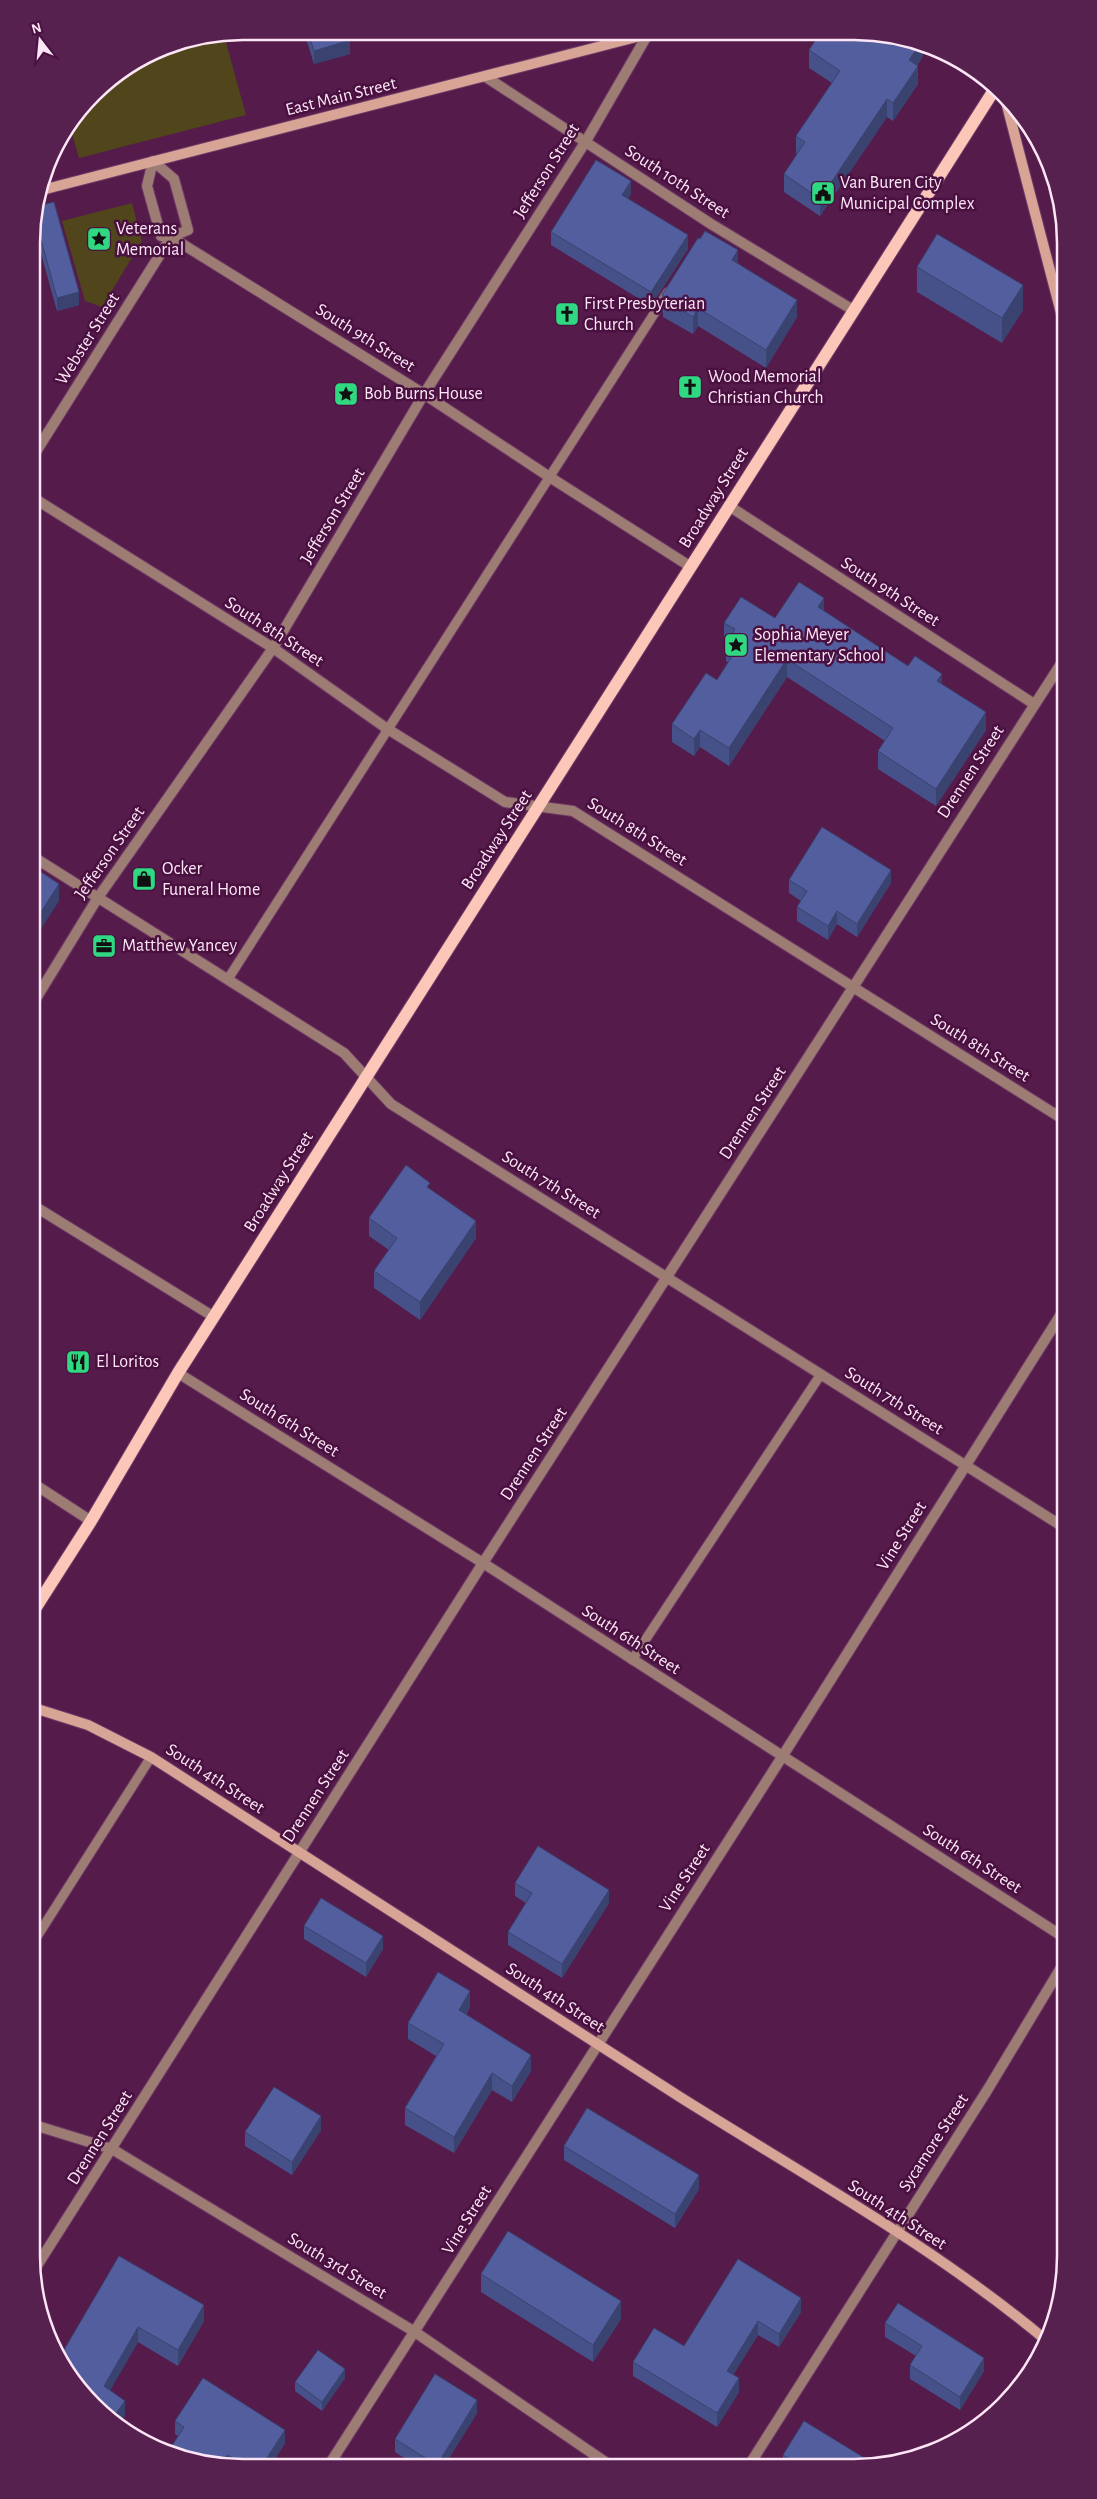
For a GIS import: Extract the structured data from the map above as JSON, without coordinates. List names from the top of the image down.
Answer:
{
  "streets": {
    "main road": ["East Main Street", "Broadway Street", "South 4th Street"],
    "street": [
      "Jefferson Street",
      "South 10th Street",
      "South 9th Street",
      "Webster Street",
      "South 8th Street",
      "Drennen Street",
      "South 7th Street",
      "South 6th Street",
      "Vine Street",
      "Sycamore Street",
      "South 3rd Street"
    ]
  },
  "crossings": [
    ["East Main Street", "South 10th Street"],
    ["East Main Street", "Webster Street"],
    ["Jefferson Street", "South 10th Street"],
    ["Jefferson Street", "South 9th Street"],
    ["Jefferson Street", "South 8th Street"],
    ["Jefferson Street", "South 7th Street"],
    ["South 10th Street", "Broadway Street"],
    ["South 9th Street", "Webster Street"],
    ["South 9th Street", "Broadway Street"],
    ["South 9th Street", "Drennen Street"],
    ["Broadway Street", "South 8th Street"],
    ["Broadway Street", "South 7th Street"],
    ["Broadway Street", "South 6th Street"],
    ["South 8th Street", "Drennen Street"],
    ["Drennen Street", "South 7th Street"],
    ["Drennen Street", "South 6th Street"],
    ["Drennen Street", "South 4th Street"],
    ["Drennen Street", "South 3rd Street"],
    ["South 7th Street", "Vine Street"],
    ["South 6th Street", "Vine Street"],
    ["Vine Street", "South 4th Street"],
    ["Vine Street", "South 3rd Street"],
    ["South 4th Street", "Sycamore Street"]
  ],
  "places": {
    "public building": ["Van Buren City Municipal Complex"],
    "place": ["Veterans Memorial", "Bob Burns House", "Sophia Meyer Elementary School"],
    "church": ["First Presbyterian Church", "Wood Memorial Christian Church"],
    "shop": ["Ocker Funeral Home"],
    "office": ["Matthew Yancey"],
    "restaurant": ["El Loritos"]
  },
  "north": "top"
}
